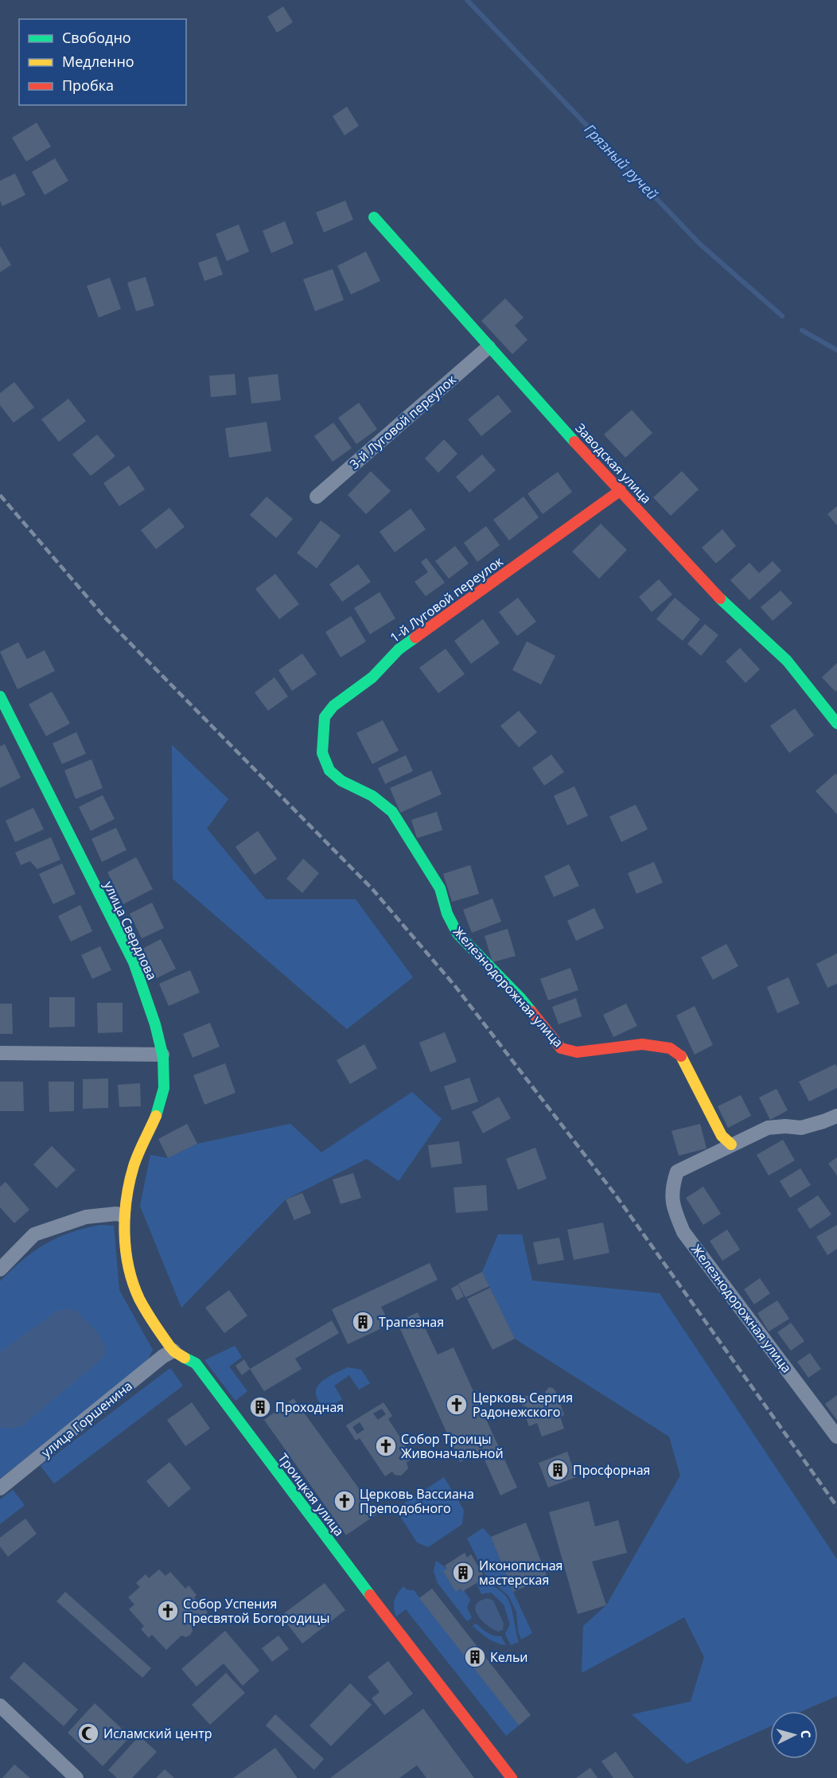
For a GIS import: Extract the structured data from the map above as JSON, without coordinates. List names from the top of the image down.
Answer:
{
  "streets": {
    "street": [
      "3-й Луговой переулок",
      "Заводская улица",
      "1-й Луговой переулок",
      "улица Свердлова",
      "Железнодорожная улица",
      "улица Горшенина",
      "Троицкая улица"
    ]
  },
  "crossings": [
    ["3-й Луговой переулок", "Заводская улица"],
    ["Заводская улица", "1-й Луговой переулок"],
    ["1-й Луговой переулок", "Железнодорожная улица"],
    ["улица Свердлова", "Троицкая улица"],
    ["улица Горшенина", "Троицкая улица"]
  ],
  "water": ["Грязный ручей"],
  "places": {
    "building": [
      "Трапезная",
      "Проходная",
      "Просфорная",
      "Иконописная мастерская",
      "Кельи"
    ],
    "church": [
      "Церковь Сергия Радонежского",
      "Собор Троицы Живоначальной",
      "Церковь Вассиана Преподобного",
      "Собор Успения Пресвятой Богородицы"
    ],
    "mosque": ["Исламский центр"]
  },
  "legend": ["Свободно", "Медленно", "Пробка"],
  "north": "right"
}
